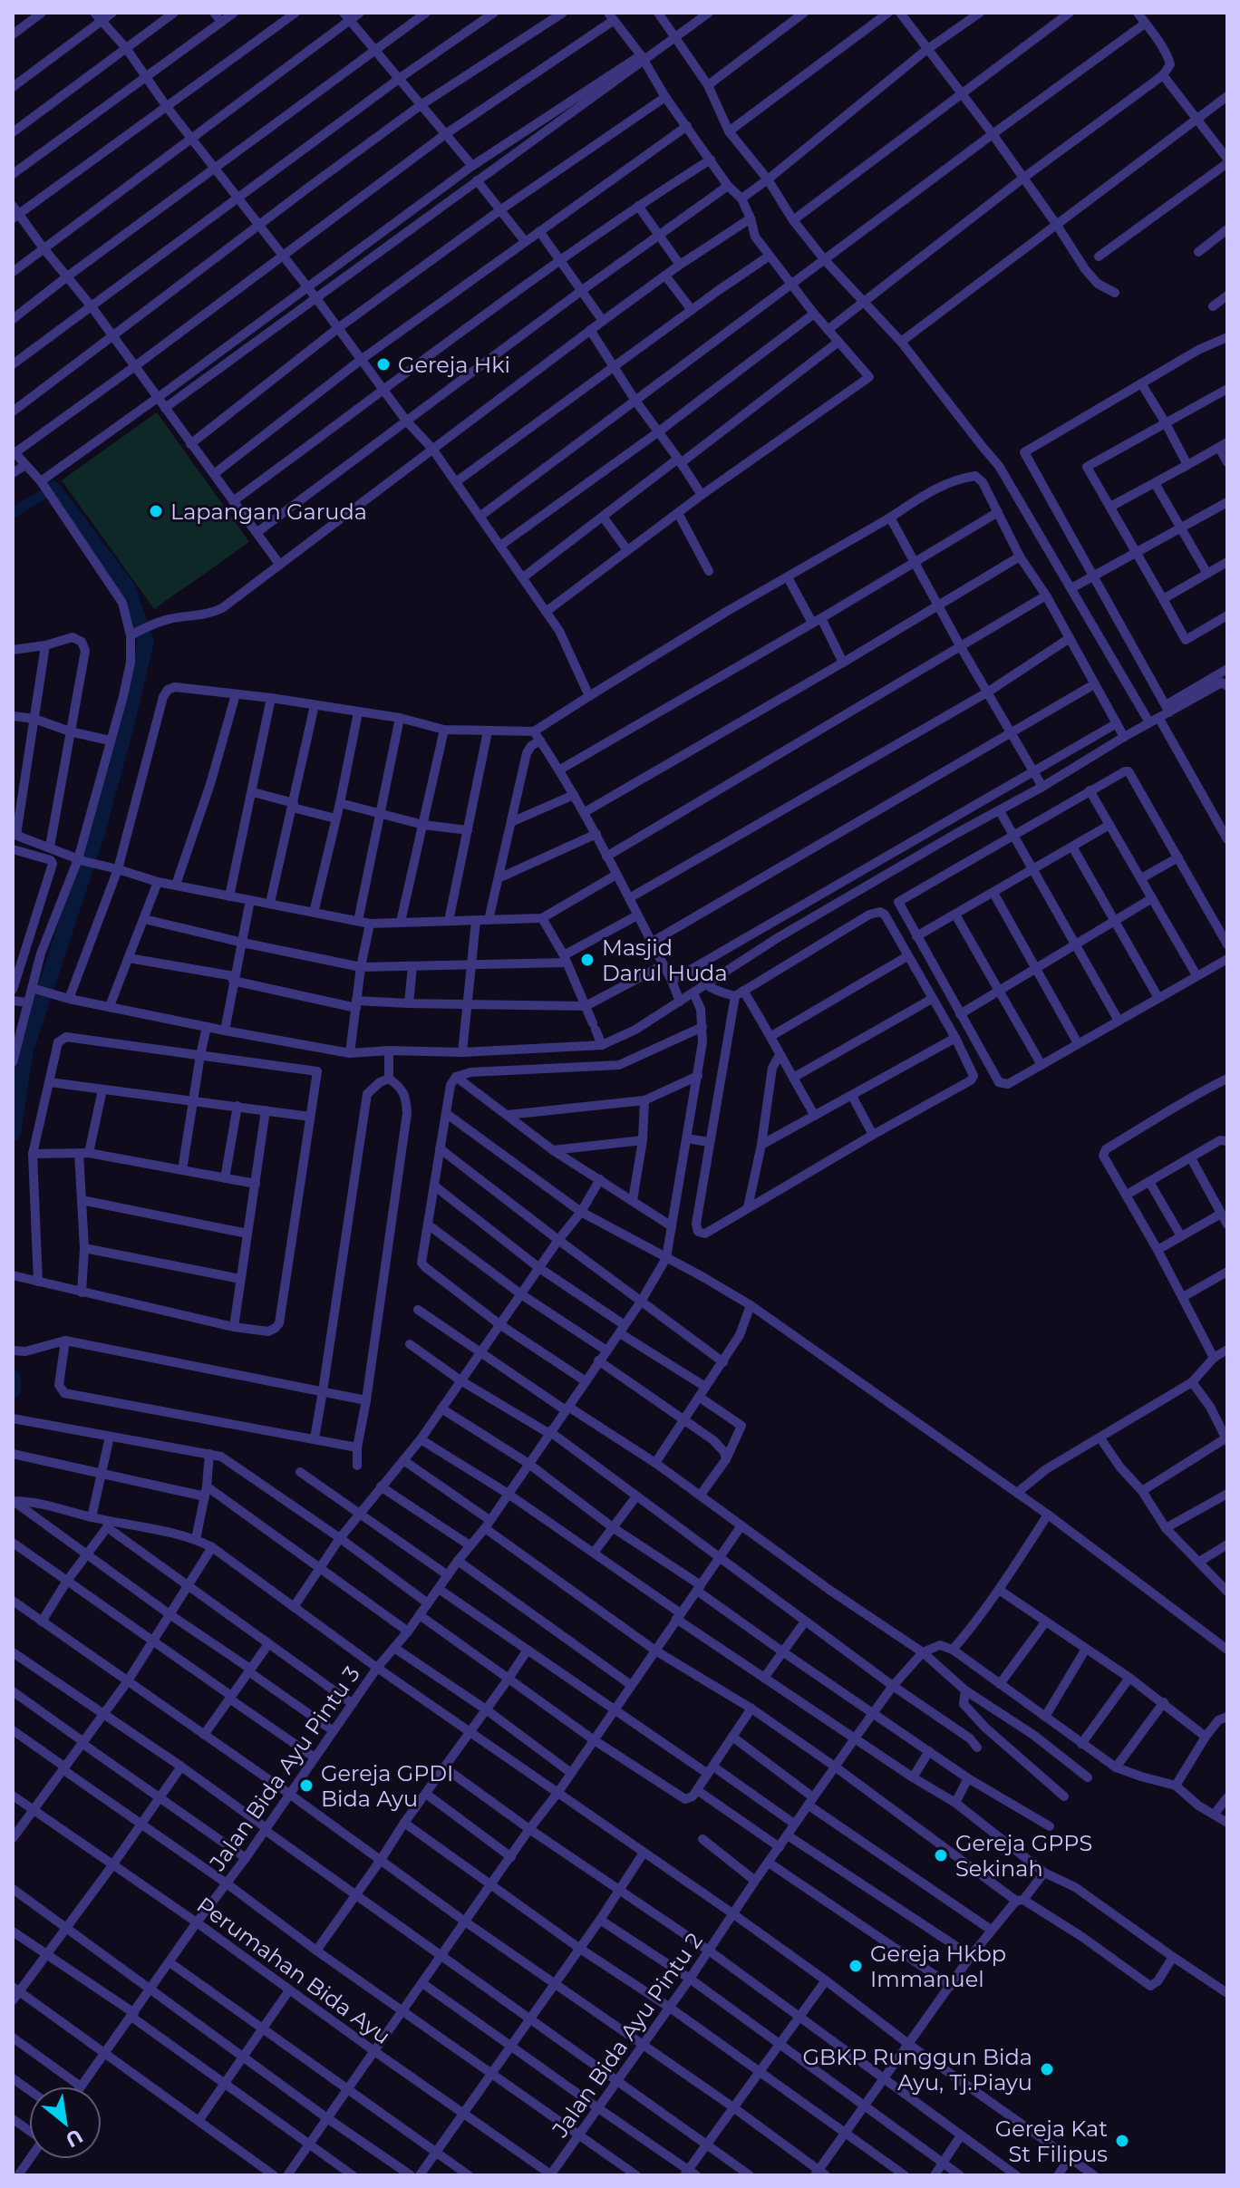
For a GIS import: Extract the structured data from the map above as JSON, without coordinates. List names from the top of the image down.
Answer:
{
  "streets": {
    "street": ["Jalan Bida Ayu Pintu 3", "Perumahan Bida Ayu", "Jalan Bida Ayu Pintu 2"]
  },
  "crossings": [
    ["Jalan Bida Ayu Pintu 3", "Perumahan Bida Ayu"],
    ["Perumahan Bida Ayu", "Jalan Bida Ayu Pintu 2"]
  ],
  "places": [
    "Gereja Hki",
    "Lapangan Garuda",
    "Masjid Darul Huda",
    "Gereja GPDI Bida Ayu",
    "Gereja GPPS Sekinah",
    "Gereja Hkbp Immanuel",
    "GBKP Runggun Bida Ayu, Tj.Piayu",
    "Gereja Kat St Filipus"
  ],
  "north": "bottom right"
}
